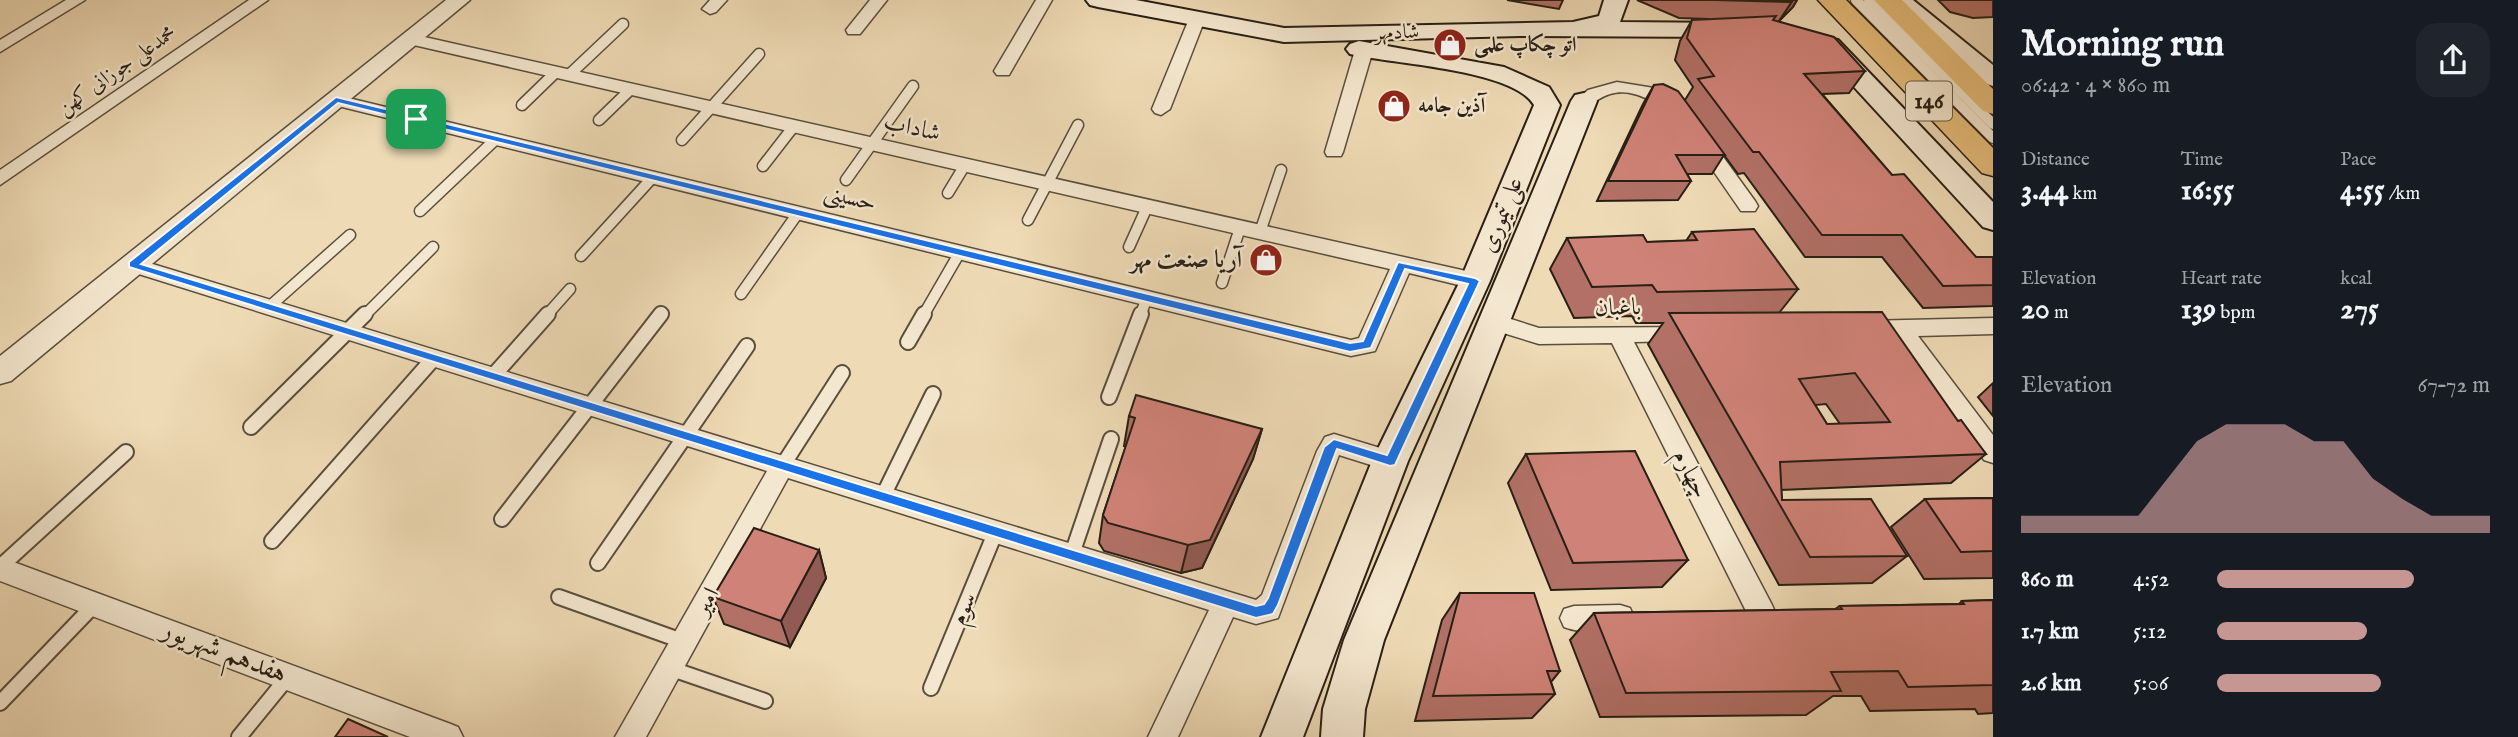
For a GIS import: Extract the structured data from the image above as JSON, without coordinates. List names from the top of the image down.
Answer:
{
  "streets": {
    "main road": ["شادمهر", "146", "علی تیموری"],
    "street": [
      "محمدعلی جوزانی کهن",
      "شاداب",
      "حسینی",
      "باغبان",
      "چهارم",
      "امیر",
      "هفدهم شهریور"
    ],
    "lane": ["سوم"]
  },
  "crossings": [
    ["شادمهر", "علی تیموری"],
    ["شاداب", "حسینی"],
    ["شاداب", "باغبان"],
    ["حسینی", "باغبان"],
    ["علی تیموری", "باغبان"],
    ["باغبان", "چهارم"]
  ],
  "places": {
    "shop": ["اتو چکاپ علمی", "آذین جامه", "آریا صنعت مهر"]
  },
  "page": {
    "heading": ["Morning run", "06:42 · 4 × 860 m"],
    "stats": [
      ["Distance", "3.44 km"],
      ["Time", "16:55"],
      ["Pace", "4:55 /km"],
      ["Elevation", "20 m"],
      ["Heart rate", "139 bpm"],
      ["kcal", "275"]
    ],
    "chart": ["Elevation", "67–72 m"],
    "list": [
      {
        "name": "860 m",
        "note": "4:52"
      },
      {
        "name": "1.7 km",
        "note": "5:12"
      },
      {
        "name": "2.6 km",
        "note": "5:06"
      }
    ]
  }
}
